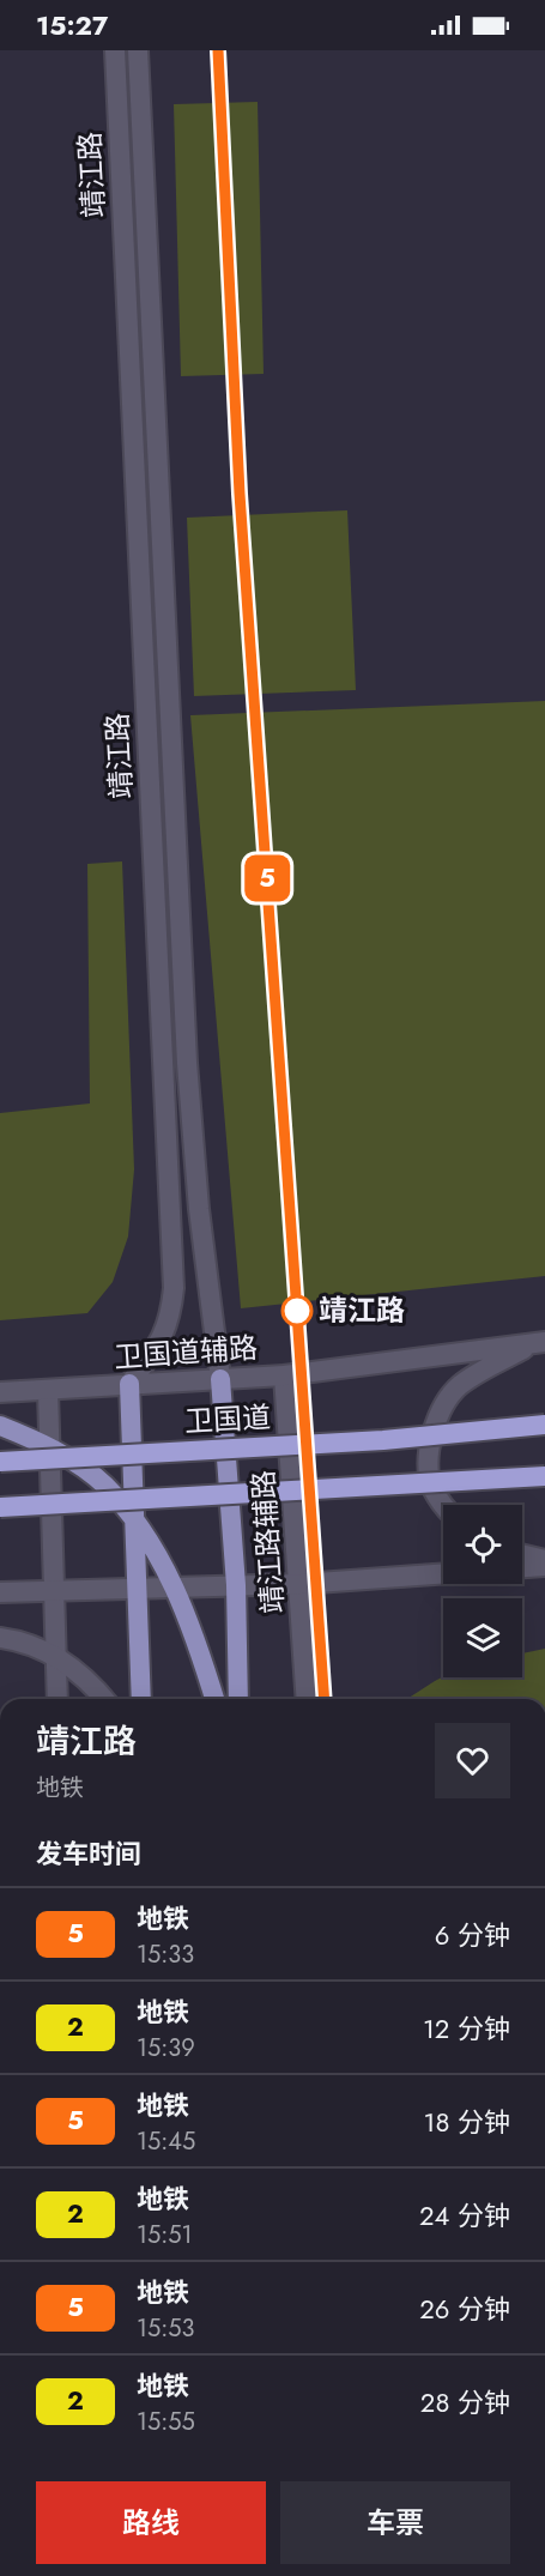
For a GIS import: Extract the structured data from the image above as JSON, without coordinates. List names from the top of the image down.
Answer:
{
  "streets": {
    "highway": ["卫国道"],
    "main road": ["靖江路", "卫国道辅路", "靖江路辅路"]
  },
  "crossings": [
    ["靖江路", "卫国道辅路"],
    ["卫国道辅路", "靖江路辅路"]
  ],
  "places": ["靖江路"],
  "lines": ["metro line 5"],
  "page": {
    "status": "15:27",
    "on_map": "5",
    "heading": [
      ["靖江路", "地铁"],
      "发车时间"
    ],
    "list": [
      {
        "mark": "5",
        "name": "地铁",
        "note": "15:33",
        "value": "6 分钟"
      },
      {
        "mark": "2",
        "name": "地铁",
        "note": "15:39",
        "value": "12 分钟"
      },
      {
        "mark": "5",
        "name": "地铁",
        "note": "15:45",
        "value": "18 分钟"
      },
      {
        "mark": "2",
        "name": "地铁",
        "note": "15:51",
        "value": "24 分钟"
      },
      {
        "mark": "5",
        "name": "地铁",
        "note": "15:53",
        "value": "26 分钟"
      },
      {
        "mark": "2",
        "name": "地铁",
        "note": "15:55",
        "value": "28 分钟"
      }
    ],
    "buttons": ["路线", "车票"]
  }
}
